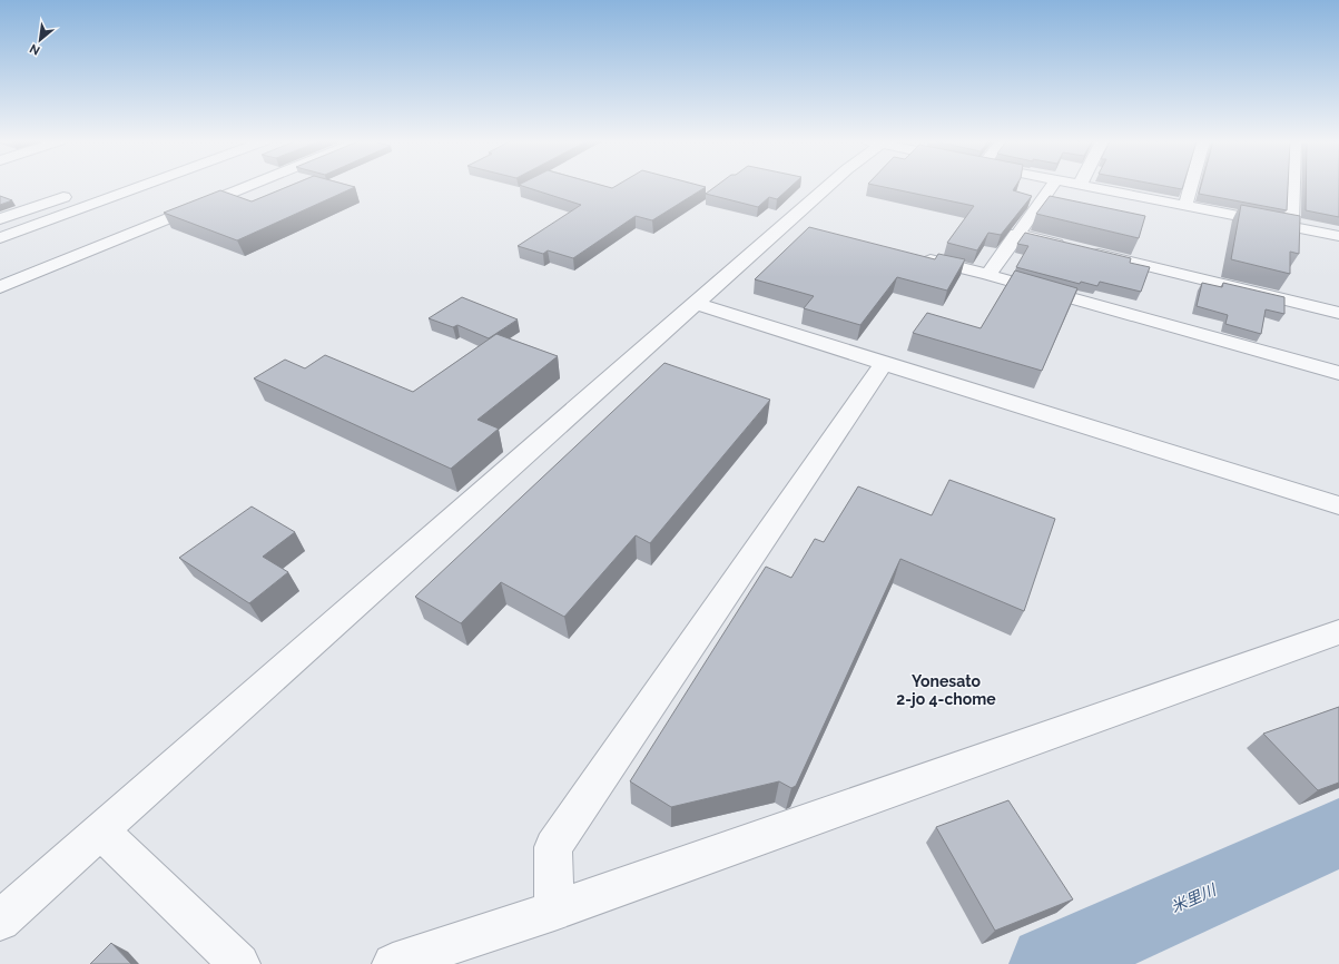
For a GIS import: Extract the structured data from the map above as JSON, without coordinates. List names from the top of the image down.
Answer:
{
  "districts": ["Yonesato 2-jo 4-chome"],
  "water": ["米里川"],
  "north": "bottom left"
}
